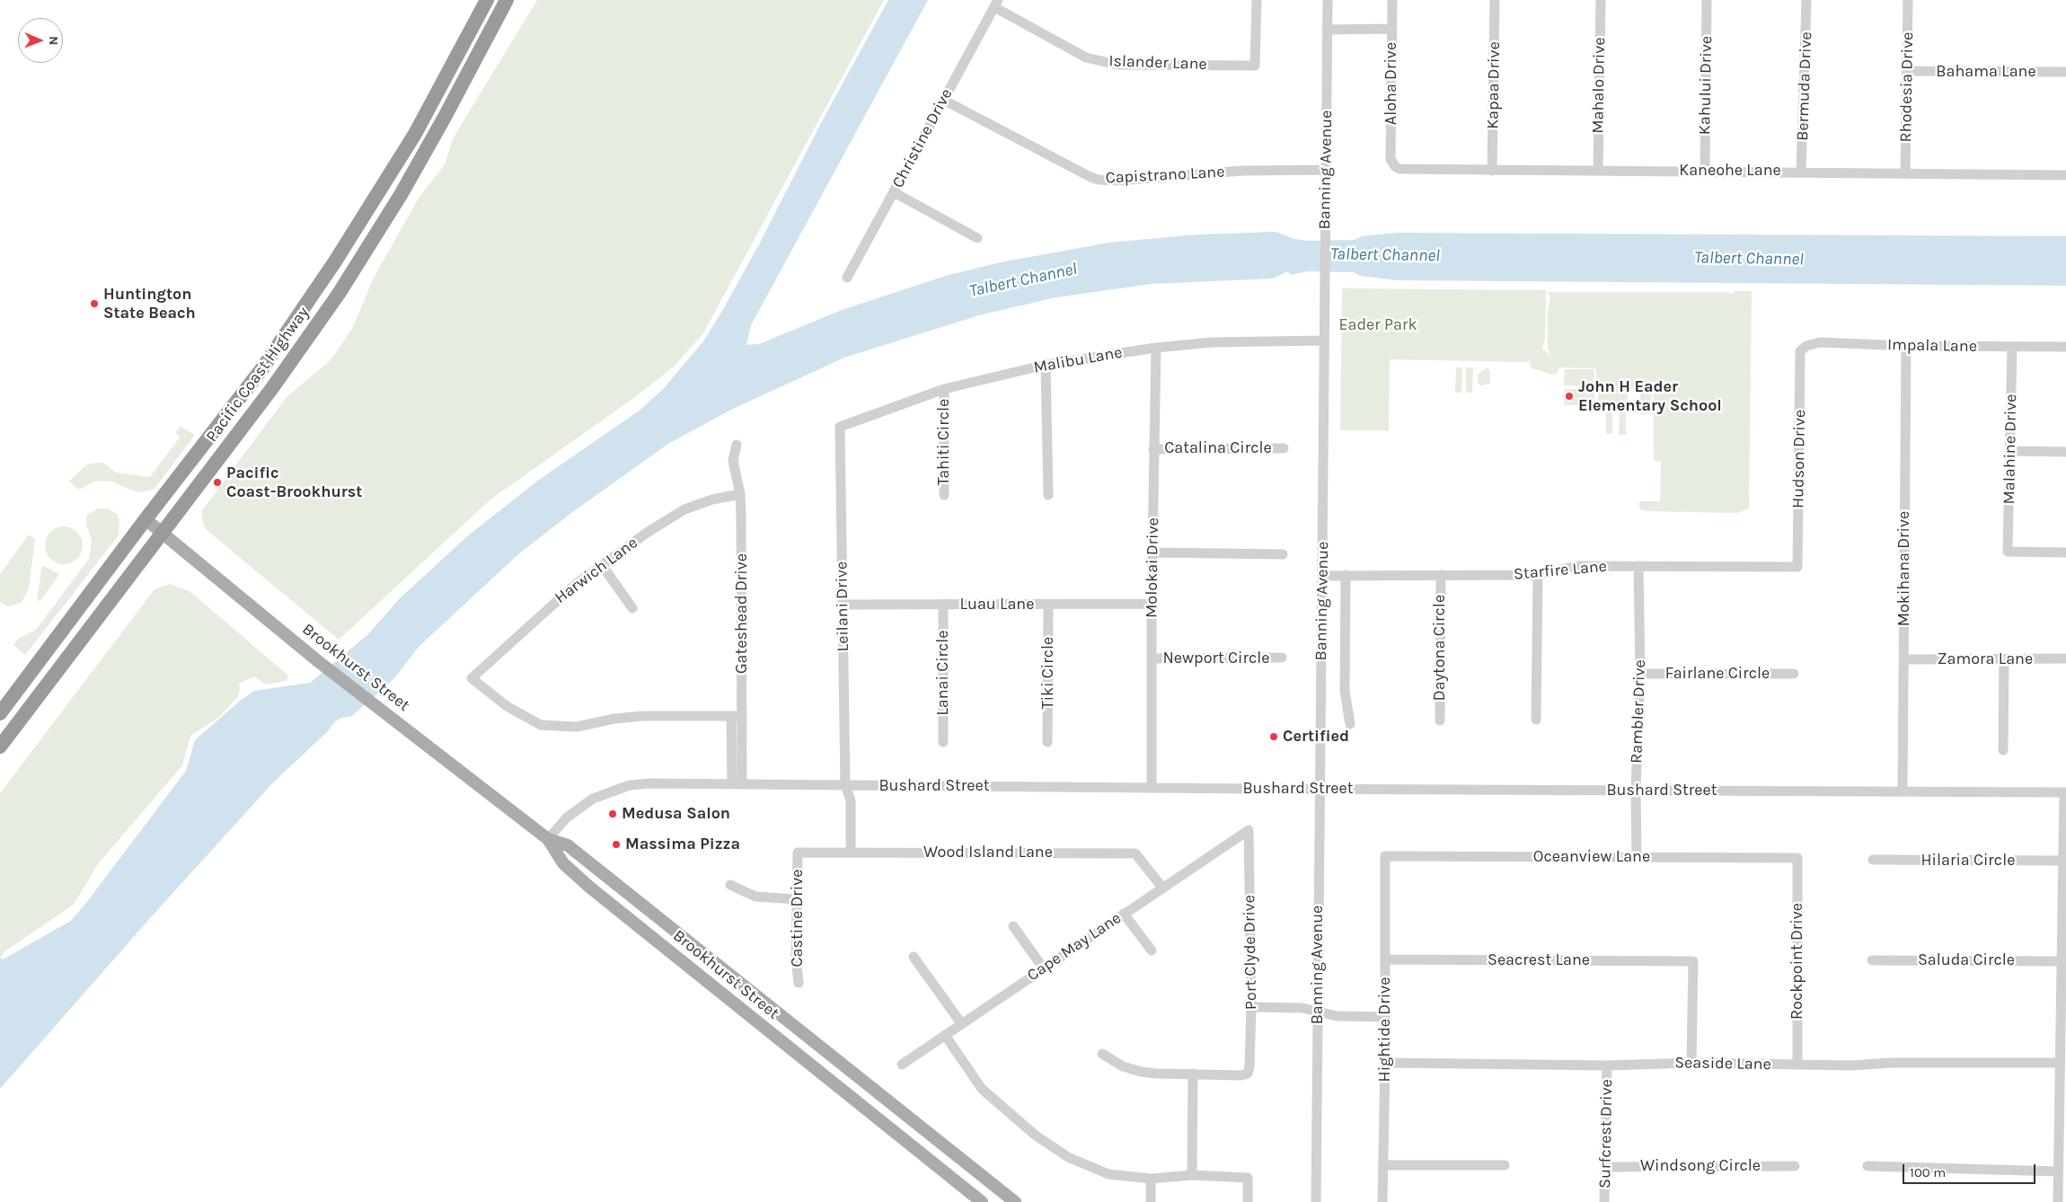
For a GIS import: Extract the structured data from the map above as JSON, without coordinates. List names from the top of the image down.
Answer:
{
  "streets": {
    "highway": ["Pacific Coast Highway"],
    "main road": ["Brookhurst Street"],
    "street": [
      "Islander Lane",
      "Bahama Lane",
      "Aloha Drive",
      "Kapaa Drive",
      "Mahalo Drive",
      "Kahului Drive",
      "Bermuda Drive",
      "Rhodesia Drive",
      "Christine Drive",
      "Banning Avenue",
      "Kaneohe Lane",
      "Capistrano Lane",
      "Impala Lane",
      "Malibu Lane",
      "Tahiti Circle",
      "Catalina Circle",
      "Malahine Drive",
      "Hudson Drive",
      "Molokai Drive",
      "Mokihana Drive",
      "Harwich Lane",
      "Starfire Lane",
      "Luau Lane",
      "Leilani Drive",
      "Gateshead Drive",
      "Daytona Circle",
      "Newport Circle",
      "Zamora Lane",
      "Lanai Circle",
      "Tiki Circle",
      "Fairlane Circle",
      "Rambler Drive",
      "Bushard Street",
      "Wood Island Lane",
      "Oceanview Lane",
      "Hilaria Circle",
      "Castine Drive",
      "Cape May Lane",
      "Port Clyde Drive",
      "Seacrest Lane",
      "Saluda Circle",
      "Rockpoint Drive",
      "Hightide Drive",
      "Seaside Lane",
      "Surfcrest Drive",
      "Windsong Circle"
    ]
  },
  "crossings": [
    ["Islander Lane", "Christine Drive"],
    ["Bahama Lane", "Rhodesia Drive"],
    ["Aloha Drive", "Kaneohe Lane"],
    ["Kapaa Drive", "Kaneohe Lane"],
    ["Mahalo Drive", "Kaneohe Lane"],
    ["Kahului Drive", "Kaneohe Lane"],
    ["Bermuda Drive", "Kaneohe Lane"],
    ["Rhodesia Drive", "Kaneohe Lane"],
    ["Christine Drive", "Capistrano Lane"],
    ["Banning Avenue", "Capistrano Lane"],
    ["Banning Avenue", "Malibu Lane"],
    ["Banning Avenue", "Starfire Lane"],
    ["Banning Avenue", "Bushard Street"],
    ["Impala Lane", "Malahine Drive"],
    ["Impala Lane", "Hudson Drive"],
    ["Impala Lane", "Mokihana Drive"],
    ["Malibu Lane", "Tahiti Circle"],
    ["Malibu Lane", "Molokai Drive"],
    ["Malibu Lane", "Leilani Drive"],
    ["Pacific Coast Highway", "Brookhurst Street"],
    ["Catalina Circle", "Molokai Drive"],
    ["Hudson Drive", "Starfire Lane"],
    ["Molokai Drive", "Luau Lane"],
    ["Molokai Drive", "Newport Circle"],
    ["Molokai Drive", "Bushard Street"],
    ["Mokihana Drive", "Zamora Lane"],
    ["Mokihana Drive", "Bushard Street"],
    ["Harwich Lane", "Gateshead Drive"],
    ["Starfire Lane", "Daytona Circle"],
    ["Starfire Lane", "Rambler Drive"],
    ["Luau Lane", "Leilani Drive"],
    ["Luau Lane", "Lanai Circle"],
    ["Luau Lane", "Tiki Circle"],
    ["Leilani Drive", "Bushard Street"],
    ["Leilani Drive", "Wood Island Lane"],
    ["Gateshead Drive", "Bushard Street"],
    ["Brookhurst Street", "Bushard Street"],
    ["Fairlane Circle", "Rambler Drive"],
    ["Rambler Drive", "Bushard Street"],
    ["Rambler Drive", "Oceanview Lane"],
    ["Wood Island Lane", "Castine Drive"],
    ["Wood Island Lane", "Cape May Lane"],
    ["Oceanview Lane", "Rockpoint Drive"],
    ["Oceanview Lane", "Hightide Drive"],
    ["Cape May Lane", "Port Clyde Drive"],
    ["Seacrest Lane", "Hightide Drive"],
    ["Seacrest Lane", "Seaside Lane"],
    ["Rockpoint Drive", "Seaside Lane"],
    ["Hightide Drive", "Seaside Lane"],
    ["Seaside Lane", "Surfcrest Drive"],
    ["Surfcrest Drive", "Windsong Circle"]
  ],
  "water": ["Talbert Channel"],
  "parks": ["Eader Park"],
  "places": [
    "Huntington State Beach",
    "John H Eader Elementary School",
    "Pacific Coast-Brookhurst",
    "Certified",
    "Medusa Salon",
    "Massima Pizza"
  ],
  "scale_bar": "100 m",
  "north": "right"
}
